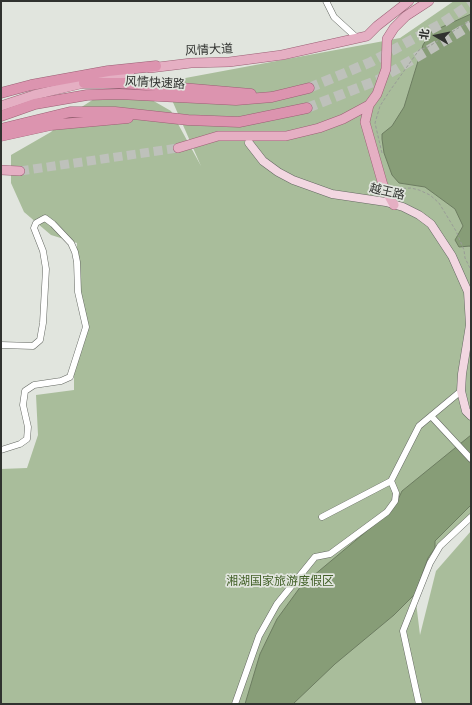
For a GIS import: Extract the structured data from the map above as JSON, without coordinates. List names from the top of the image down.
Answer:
{
  "streets": {
    "highway": ["风情快速路"],
    "main road": ["风情大道", "越王路"]
  },
  "crossings": [
    ["风情大道", "风情快速路"]
  ],
  "parks": ["湘湖国家旅游度假区"],
  "north": "left"
}
